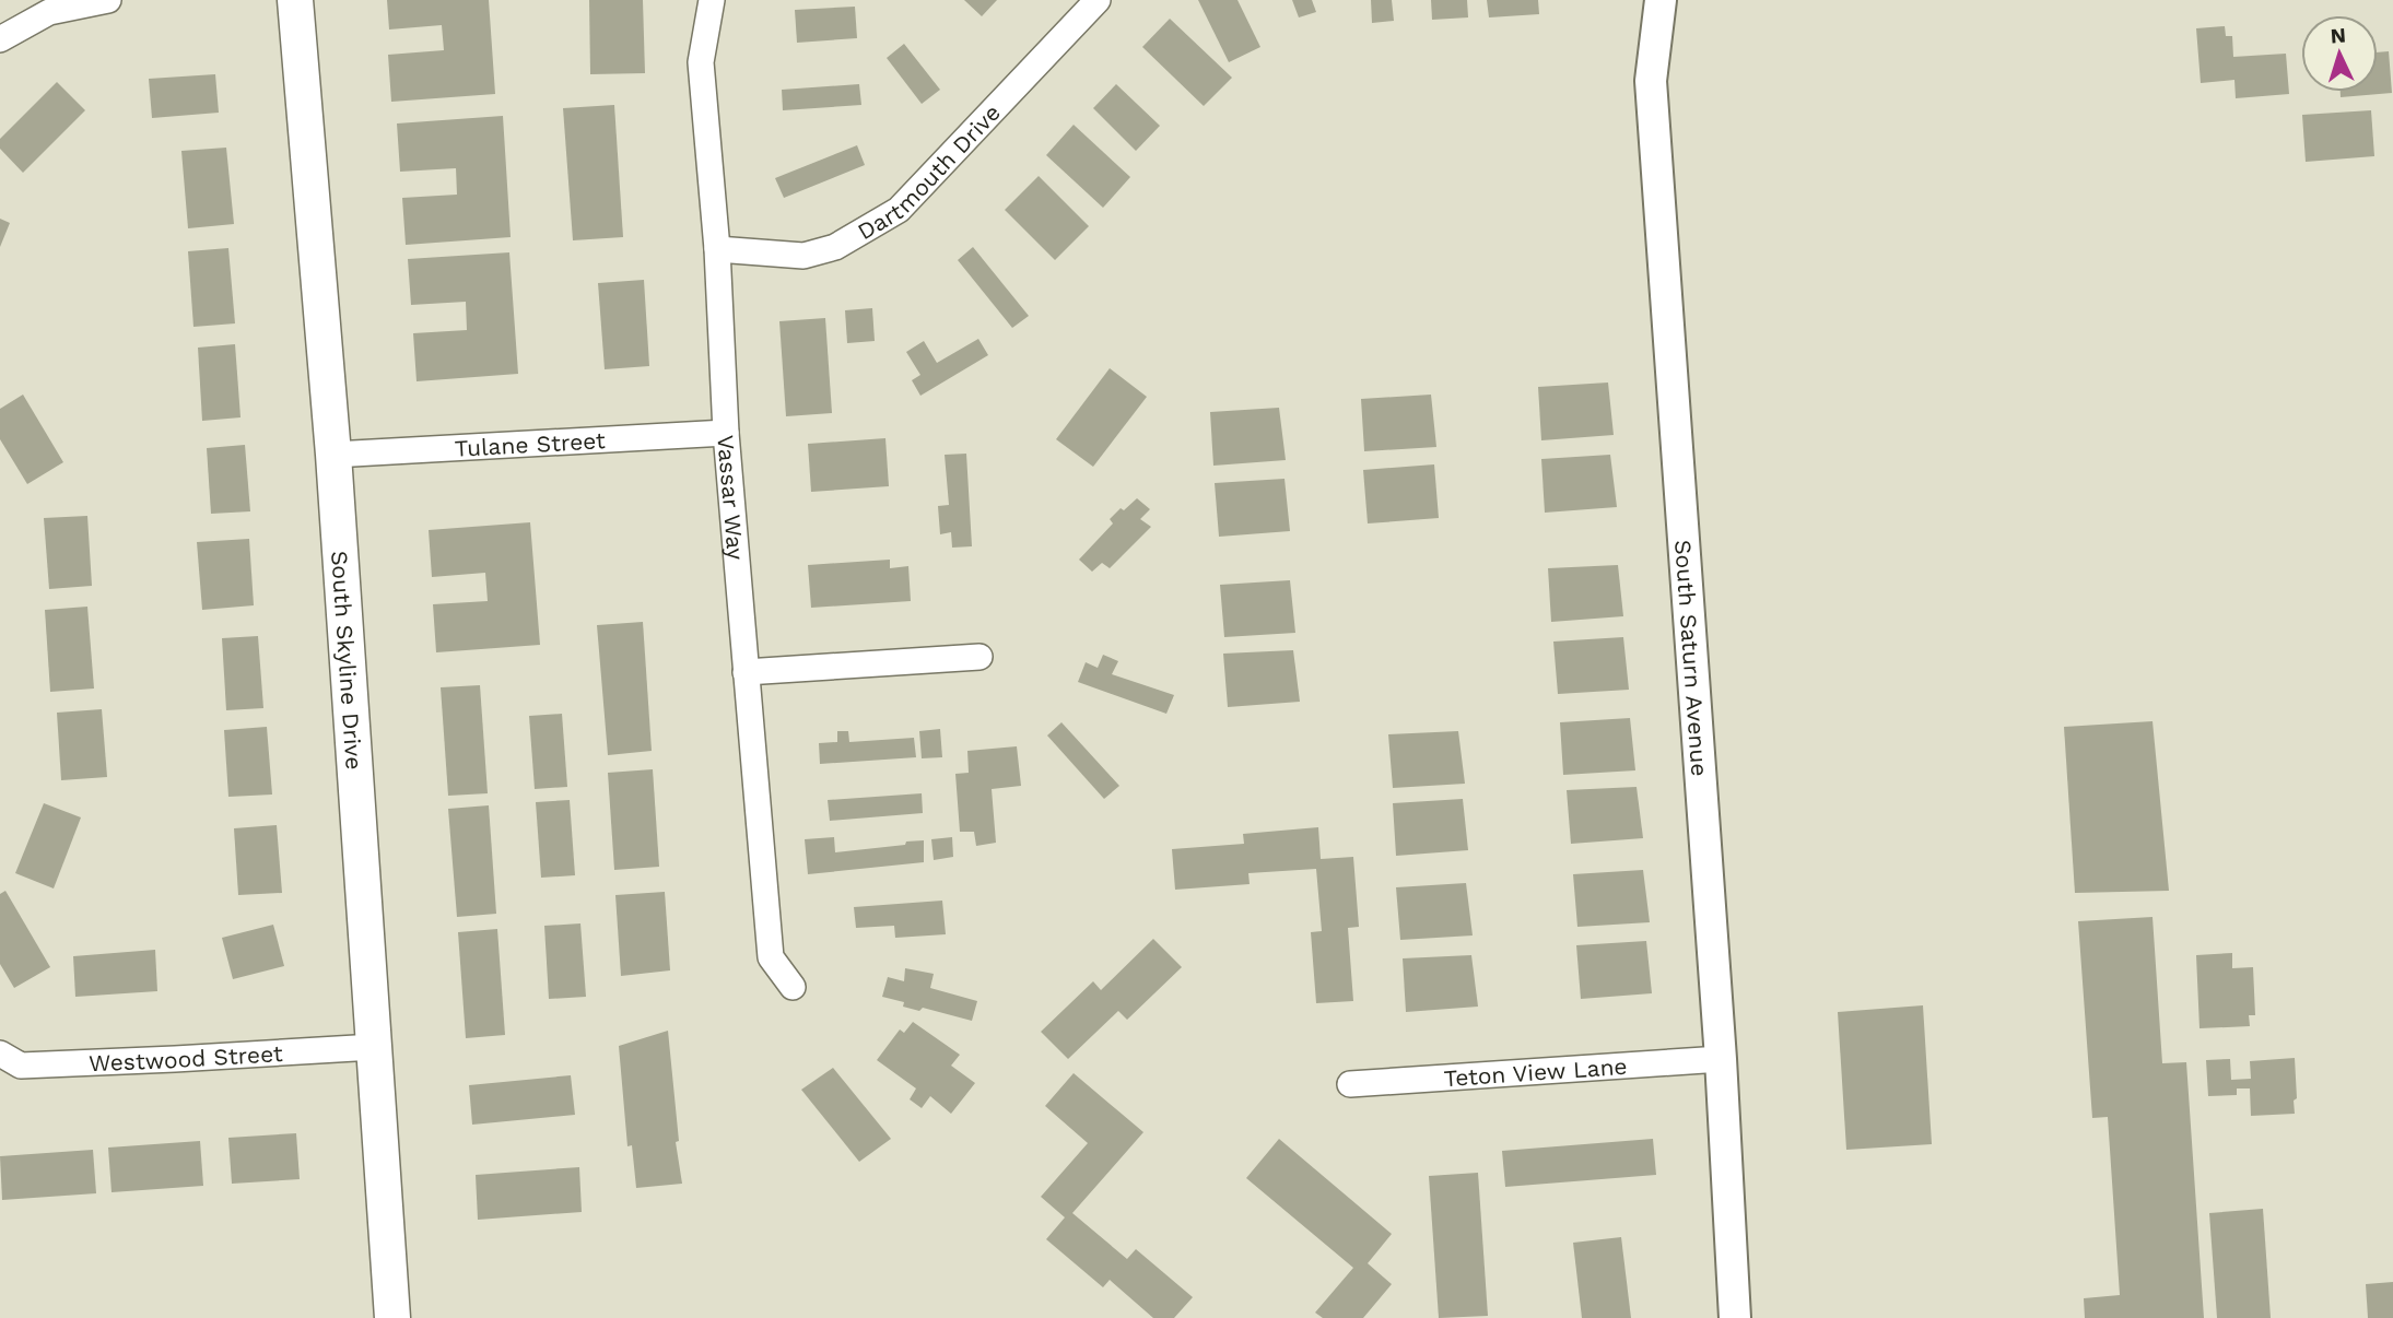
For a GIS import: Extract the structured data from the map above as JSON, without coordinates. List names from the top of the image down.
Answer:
{
  "streets": {
    "main road": ["South Skyline Drive"],
    "street": [
      "Dartmouth Drive",
      "Tulane Street",
      "Vassar Way",
      "South Saturn Avenue",
      "Westwood Street",
      "Teton View Lane"
    ]
  },
  "crossings": [
    ["Dartmouth Drive", "Vassar Way"],
    ["Tulane Street", "Vassar Way"],
    ["Tulane Street", "South Skyline Drive"],
    ["South Skyline Drive", "Westwood Street"],
    ["South Saturn Avenue", "Teton View Lane"]
  ],
  "north": "top"
}
